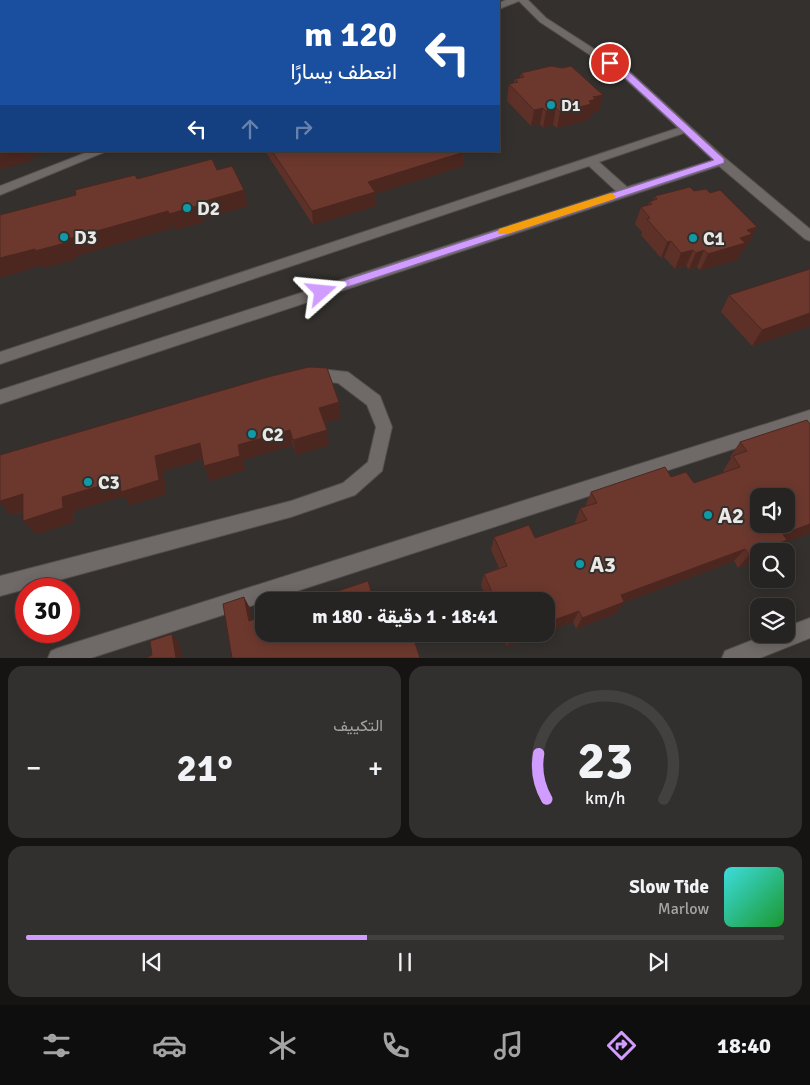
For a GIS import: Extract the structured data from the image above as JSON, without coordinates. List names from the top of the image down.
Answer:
{
  "places": [
    "D1",
    "D2",
    "D3",
    "C1",
    "C2",
    "C3",
    "A2",
    "A3"
  ],
  "page": {
    "turn": ["120 m", "انعطف يسارًا"],
    "limit": "30",
    "trip": "18:41 · 1 دقيقة · 180 m",
    "tile": "التكييف",
    "heat": ["−", "21°", "+"],
    "song": ["Slow Tide", "Marlow"],
    "tabs": "18:40",
    "gauge": ["23", "km/h"]
  }
}
